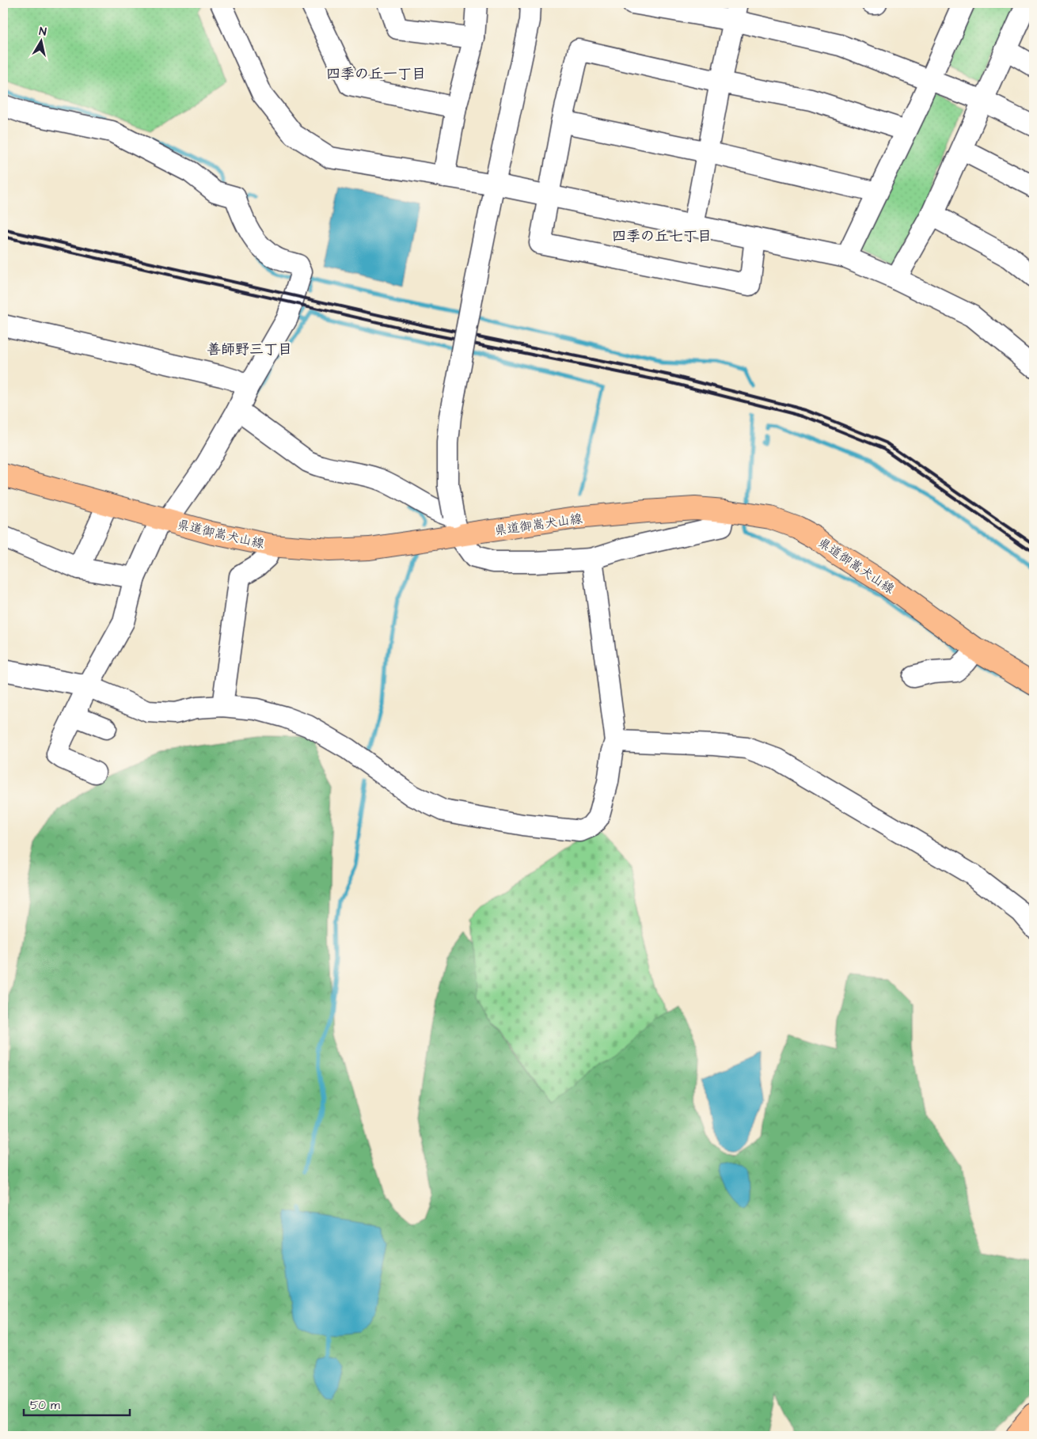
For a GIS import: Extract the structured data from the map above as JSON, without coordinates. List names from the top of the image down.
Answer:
{
  "streets": {
    "main road": ["県道御嵩犬山線"]
  },
  "districts": ["四季の丘一丁目", "四季の丘七丁目", "善師野三丁目"],
  "scale_bar": "50 m",
  "north": "top"
}
